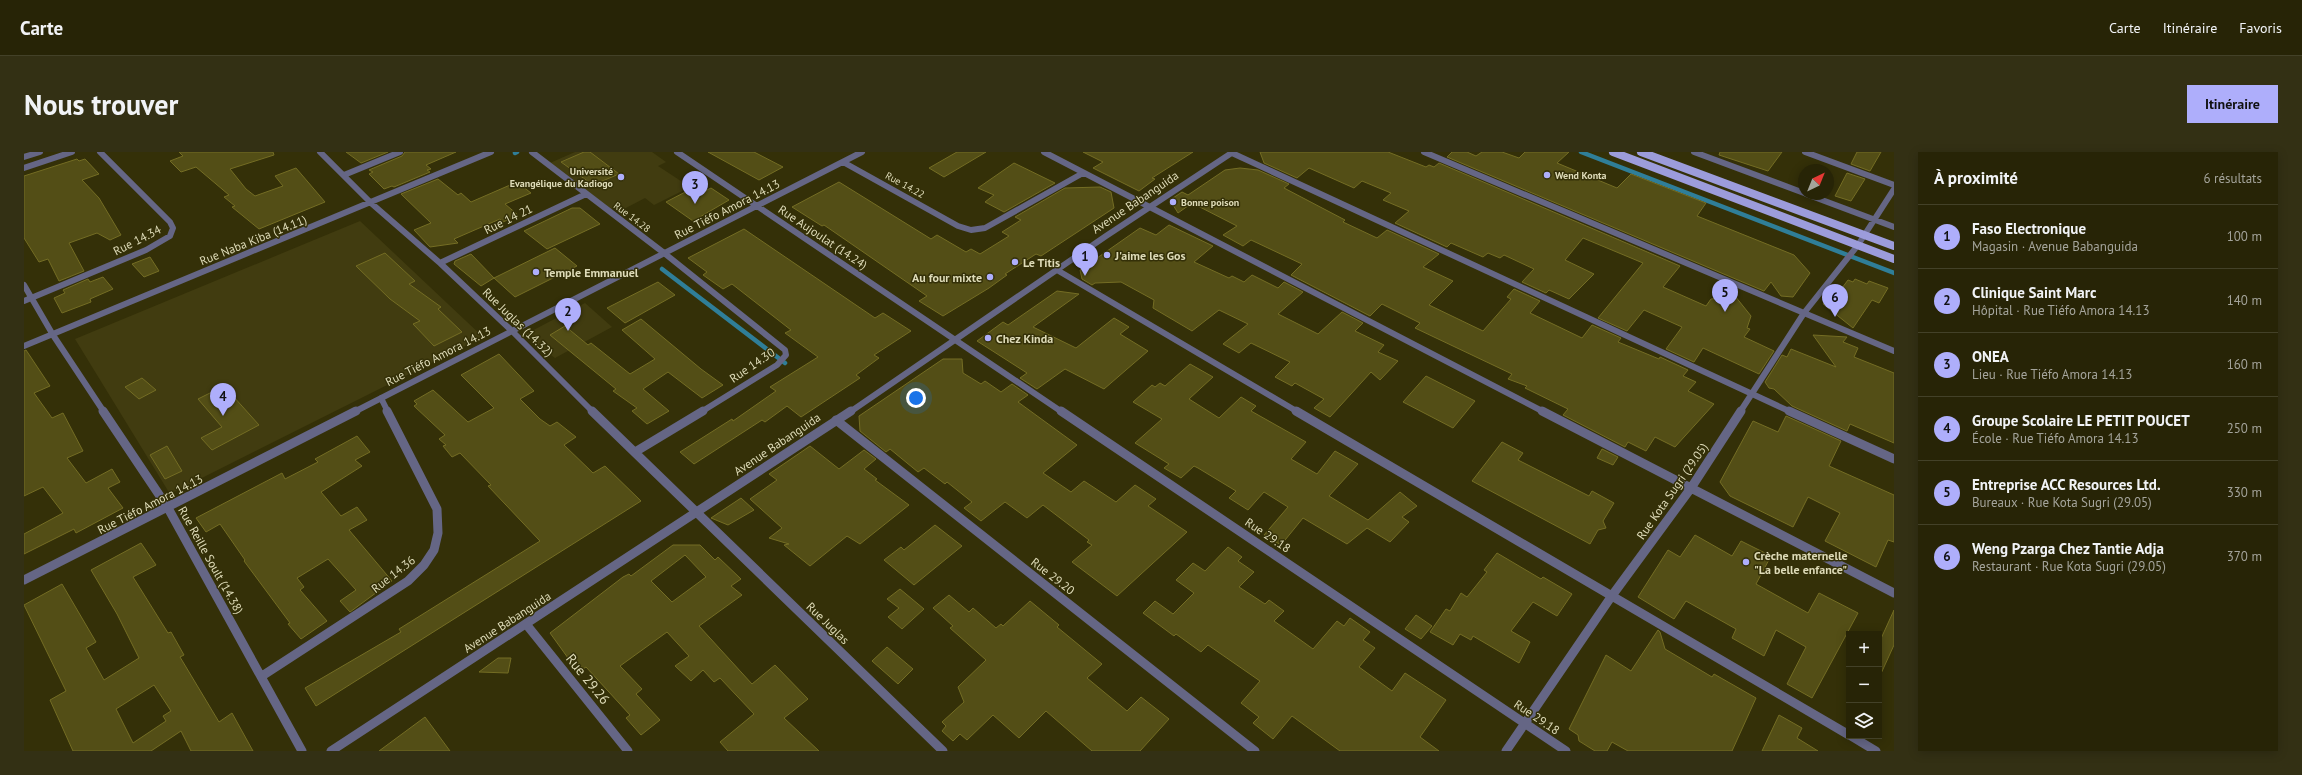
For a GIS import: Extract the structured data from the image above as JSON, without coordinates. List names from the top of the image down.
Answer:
{
  "streets": {
    "street": [
      "Rue 14.22",
      "Avenue Babanguida",
      "Rue Tiéfo Amora 14.13",
      "Rue 14.28",
      "Rue 14 21",
      "Rue Aujoulat (14.24)",
      "Rue 14.34",
      "Rue Naba Kiba (14.11)",
      "Rue Juglas (14.32)",
      "Rue 14.30",
      "Rue Kota Sugri (29.05)",
      "Rue 29.18",
      "Rue Reille Soult (14.38)",
      "Rue 14.36",
      "Rue 29.20",
      "Rue Juglas",
      "Rue 29.26"
    ]
  },
  "crossings": [
    ["Rue 14.22", "Rue Tiéfo Amora 14.13"],
    ["Avenue Babanguida", "Rue Aujoulat (14.24)"],
    ["Avenue Babanguida", "Rue Juglas (14.32)"],
    ["Avenue Babanguida", "Rue 29.18"],
    ["Avenue Babanguida", "Rue 29.20"],
    ["Avenue Babanguida", "Rue Juglas"],
    ["Avenue Babanguida", "Rue 29.26"],
    ["Rue Tiéfo Amora 14.13", "Rue 14.28"],
    ["Rue Tiéfo Amora 14.13", "Rue Aujoulat (14.24)"],
    ["Rue Tiéfo Amora 14.13", "Rue Juglas (14.32)"],
    ["Rue Tiéfo Amora 14.13", "Rue 14.30"],
    ["Rue Tiéfo Amora 14.13", "Rue Reille Soult (14.38)"],
    ["Rue Tiéfo Amora 14.13", "Rue 14.36"],
    ["Rue 14.28", "Rue 14 21"],
    ["Rue 14.28", "Rue 14.30"],
    ["Rue 14 21", "Rue Juglas (14.32)"],
    ["Rue Aujoulat (14.24)", "Rue 29.18"],
    ["Rue 14.34", "Rue Reille Soult (14.38)"],
    ["Rue Naba Kiba (14.11)", "Rue Juglas (14.32)"],
    ["Rue Naba Kiba (14.11)", "Rue Reille Soult (14.38)"],
    ["Rue Juglas (14.32)", "Rue 14.30"],
    ["Rue Juglas (14.32)", "Rue Juglas"],
    ["Rue Kota Sugri (29.05)", "Rue 29.18"],
    ["Rue Reille Soult (14.38)", "Rue 14.36"]
  ],
  "places": [
    "Wend Konta",
    "Université Evangélique du Kadiogo",
    "Bonne poison",
    "J'aime les Gos",
    "Le Titis",
    "Temple Emmanuel",
    "Au four mixte",
    "Chez Kinda",
    "Crèche maternelle \"La belle enfance\""
  ],
  "north": "top right",
  "page": {
    "header": "Carte",
    "nav": ["Carte", "Itinéraire", "Favoris"],
    "buttons": "Itinéraire",
    "title": "Nous trouver",
    "heading": ["À proximité", "6 résultats"],
    "pins": [
      "3",
      "1",
      "5",
      "6",
      "2",
      "4"
    ],
    "list": [
      {
        "mark": "1",
        "name": "Faso Electronique",
        "note": "Magasin · Avenue Babanguida",
        "value": "100 m"
      },
      {
        "mark": "2",
        "name": "Clinique Saint Marc",
        "note": "Hôpital · Rue Tiéfo Amora 14.13",
        "value": "140 m"
      },
      {
        "mark": "3",
        "name": "ONEA",
        "note": "Lieu · Rue Tiéfo Amora 14.13",
        "value": "160 m"
      },
      {
        "mark": "4",
        "name": "Groupe Scolaire LE PETIT POUCET",
        "note": "École · Rue Tiéfo Amora 14.13",
        "value": "250 m"
      },
      {
        "mark": "5",
        "name": "Entreprise ACC Resources Ltd.",
        "note": "Bureaux · Rue Kota Sugri (29.05)",
        "value": "330 m"
      },
      {
        "mark": "6",
        "name": "Weng Pzarga Chez Tantie Adja",
        "note": "Restaurant · Rue Kota Sugri (29.05)",
        "value": "370 m"
      }
    ],
    "map_buttons": ["+", "−"]
  }
}
